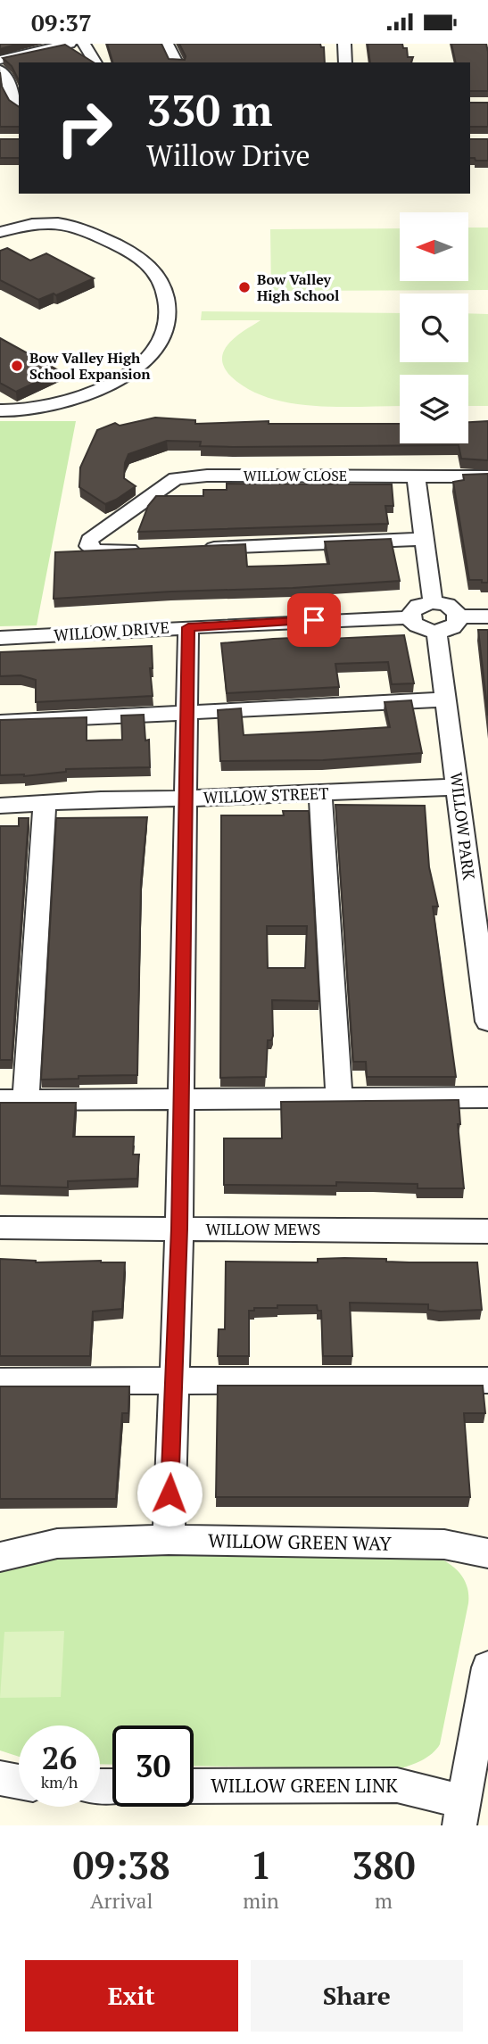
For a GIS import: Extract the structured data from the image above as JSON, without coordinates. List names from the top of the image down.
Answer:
{
  "streets": {
    "street": [
      "WILLOW CLOSE",
      "WILLOW DRIVE",
      "WILLOW STREET",
      "WILLOW PARK",
      "WILLOW MEWS",
      "WILLOW GREEN WAY",
      "WILLOW GREEN LINK"
    ]
  },
  "crossings": [
    ["WILLOW DRIVE", "WILLOW PARK"],
    ["WILLOW STREET", "WILLOW PARK"]
  ],
  "places": ["Bow Valley High School", "Bow Valley High School Expansion"],
  "north": "left",
  "page": {
    "status": "09:37",
    "turn": ["330 m", "Willow Drive"],
    "speed": "26 km/h",
    "limit": "30",
    "eta": [
      "09:38",
      "Arrival",
      "1",
      "min",
      "380",
      "m"
    ],
    "buttons": ["Exit", "Share"]
  }
}
